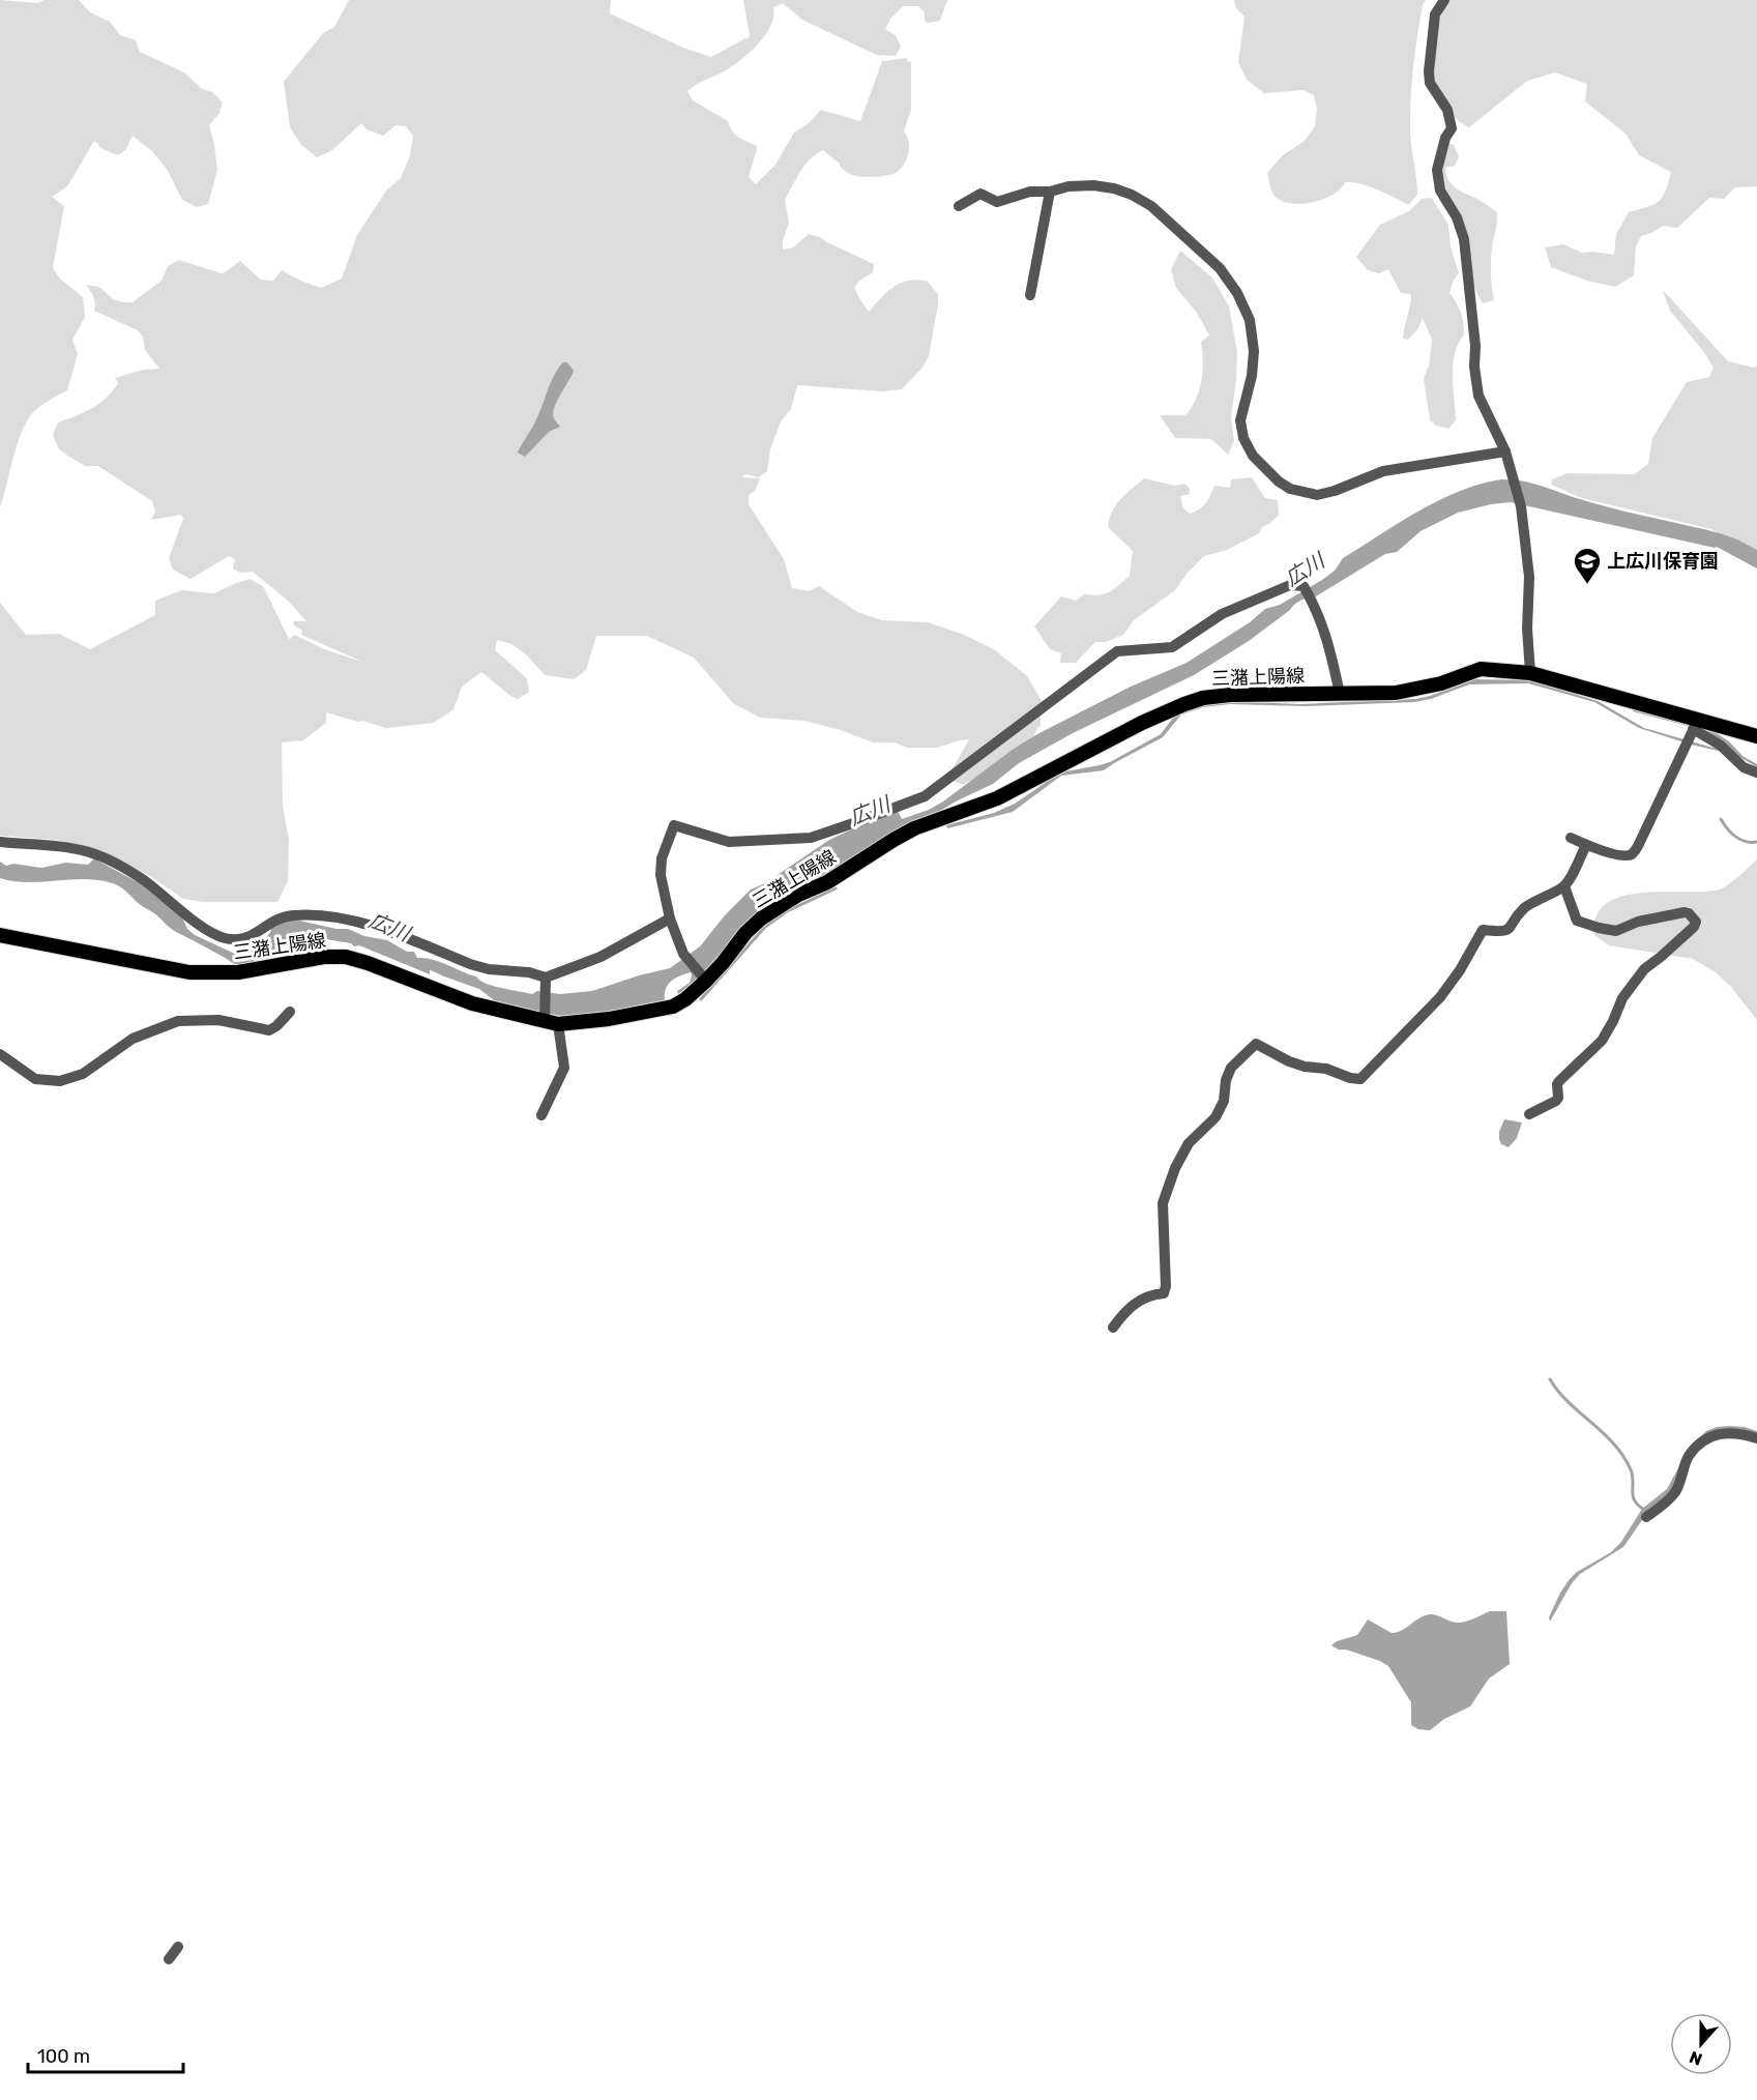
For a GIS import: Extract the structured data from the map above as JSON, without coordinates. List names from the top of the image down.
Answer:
{
  "streets": {
    "main road": ["三潴上陽線"]
  },
  "water": ["広川"],
  "places": {
    "school or university": ["上広川保育園"]
  },
  "scale_bar": "100 m",
  "north": "bottom"
}
